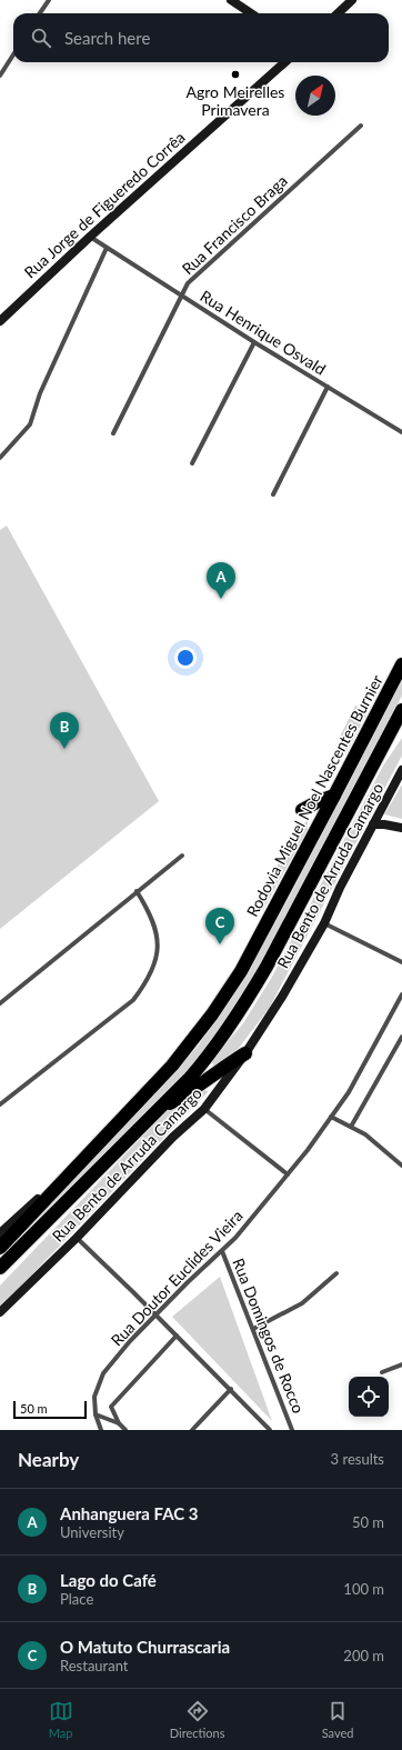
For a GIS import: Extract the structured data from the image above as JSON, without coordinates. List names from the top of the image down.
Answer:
{
  "streets": {
    "highway": ["Rodovia Miguel Noel Nascentes Burnier"],
    "street": [
      "Rua Jorge de Figueredo Corrêa",
      "Rua Francisco Braga",
      "Rua Henrique Osvald",
      "Rua Bento de Arruda Camargo",
      "Rua Doutor Euclides Vieira",
      "Rua Domingos de Rocco"
    ]
  },
  "crossings": [
    ["Rua Jorge de Figueredo Corrêa", "Rua Henrique Osvald"],
    ["Rua Francisco Braga", "Rua Henrique Osvald"],
    ["Rua Doutor Euclides Vieira", "Rua Domingos de Rocco"]
  ],
  "places": ["Agro Meirelles Primavera"],
  "scale_bar": "50 m",
  "north": "top right",
  "page": {
    "search": "Search here",
    "pins": ["A", "B", "C"],
    "scale": "50 m",
    "heading": ["Nearby", "3 results"],
    "list": [
      {
        "mark": "A",
        "name": "Anhanguera FAC 3",
        "note": "University",
        "value": "50 m"
      },
      {
        "mark": "B",
        "name": "Lago do Café",
        "note": "Place",
        "value": "100 m"
      },
      {
        "mark": "C",
        "name": "O Matuto Churrascaria",
        "note": "Restaurant",
        "value": "200 m"
      }
    ],
    "nav": ["Map", "Directions", "Saved"]
  }
}
